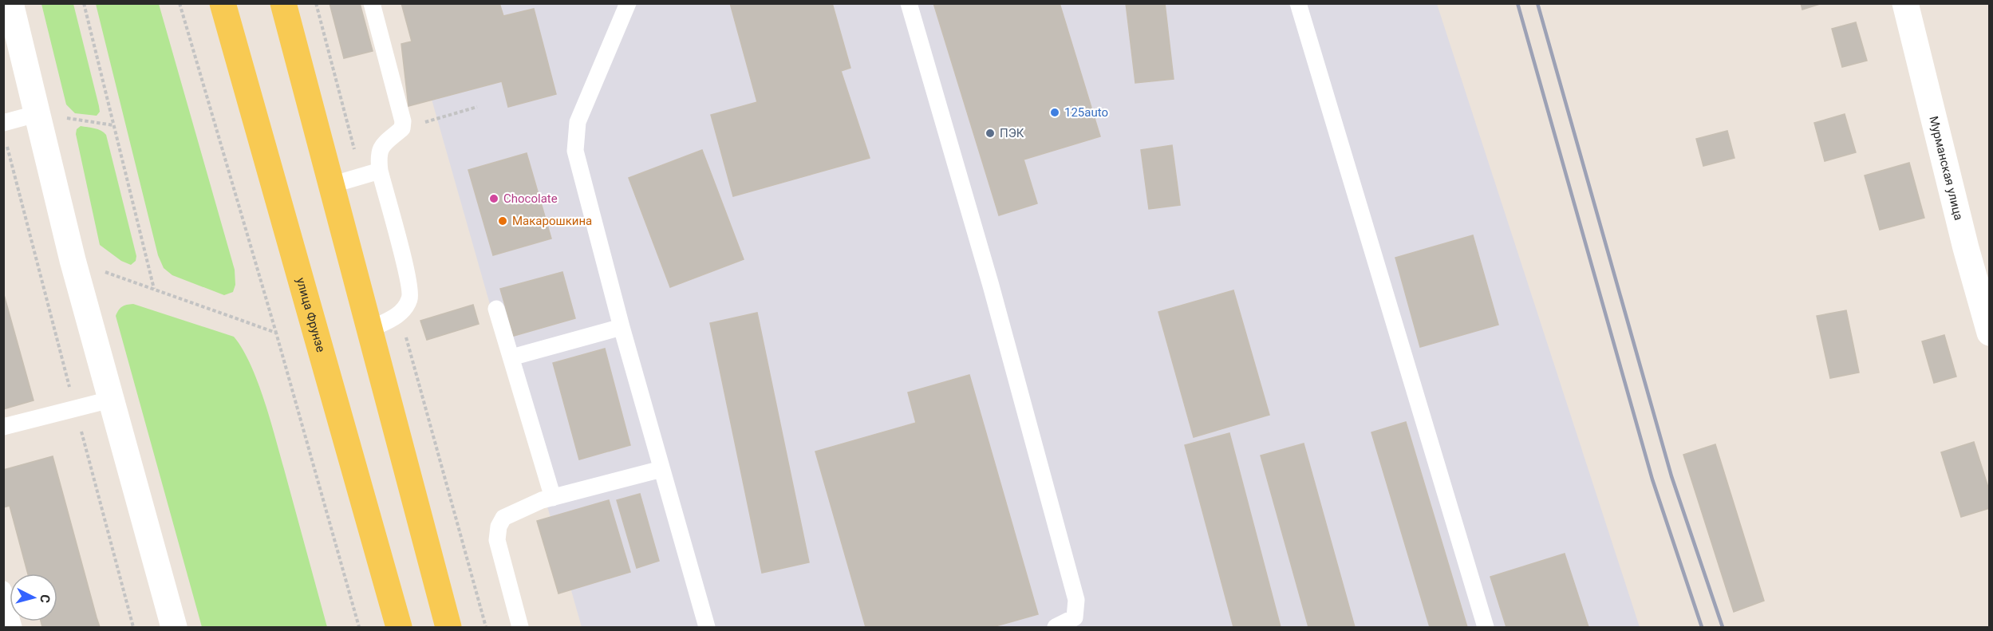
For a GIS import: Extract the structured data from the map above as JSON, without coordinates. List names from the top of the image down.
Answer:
{
  "streets": {
    "main road": ["улица Фрунзе"],
    "street": ["Мурманская улица"]
  },
  "places": [
    "125auto",
    "ПЭК",
    "Chocolate",
    "Макарошкина"
  ],
  "north": "right"
}
